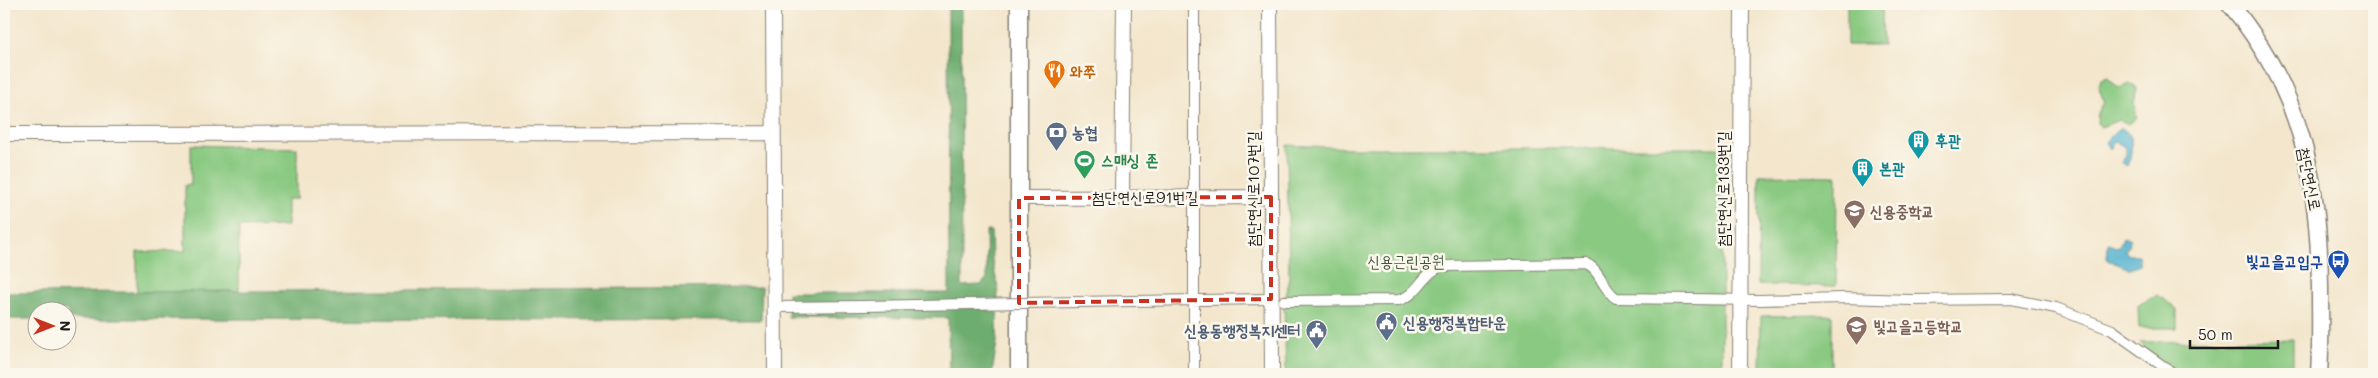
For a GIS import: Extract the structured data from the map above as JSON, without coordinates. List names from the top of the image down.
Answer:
{
  "streets": {
    "street": [
      "첨단연신로",
      "첨단연신로107번길",
      "첨단연신로133번길",
      "첨단연신로91번길"
    ]
  },
  "crossings": [
    ["첨단연신로107번길", "첨단연신로91번길"]
  ],
  "parks": ["신용근린공원"],
  "places": {
    "restaurant": ["와쭈"],
    "bank": ["농협"],
    "building": ["후관", "본관"],
    "sports": ["스매싱 존"],
    "school or university": ["신용중학교", "빛고을고등학교"],
    "bus stop": ["빛고을고입구"],
    "public building": ["신용행정복합타운", "신용동행정복지센터"]
  },
  "scale_bar": "50 m",
  "north": "right"
}
